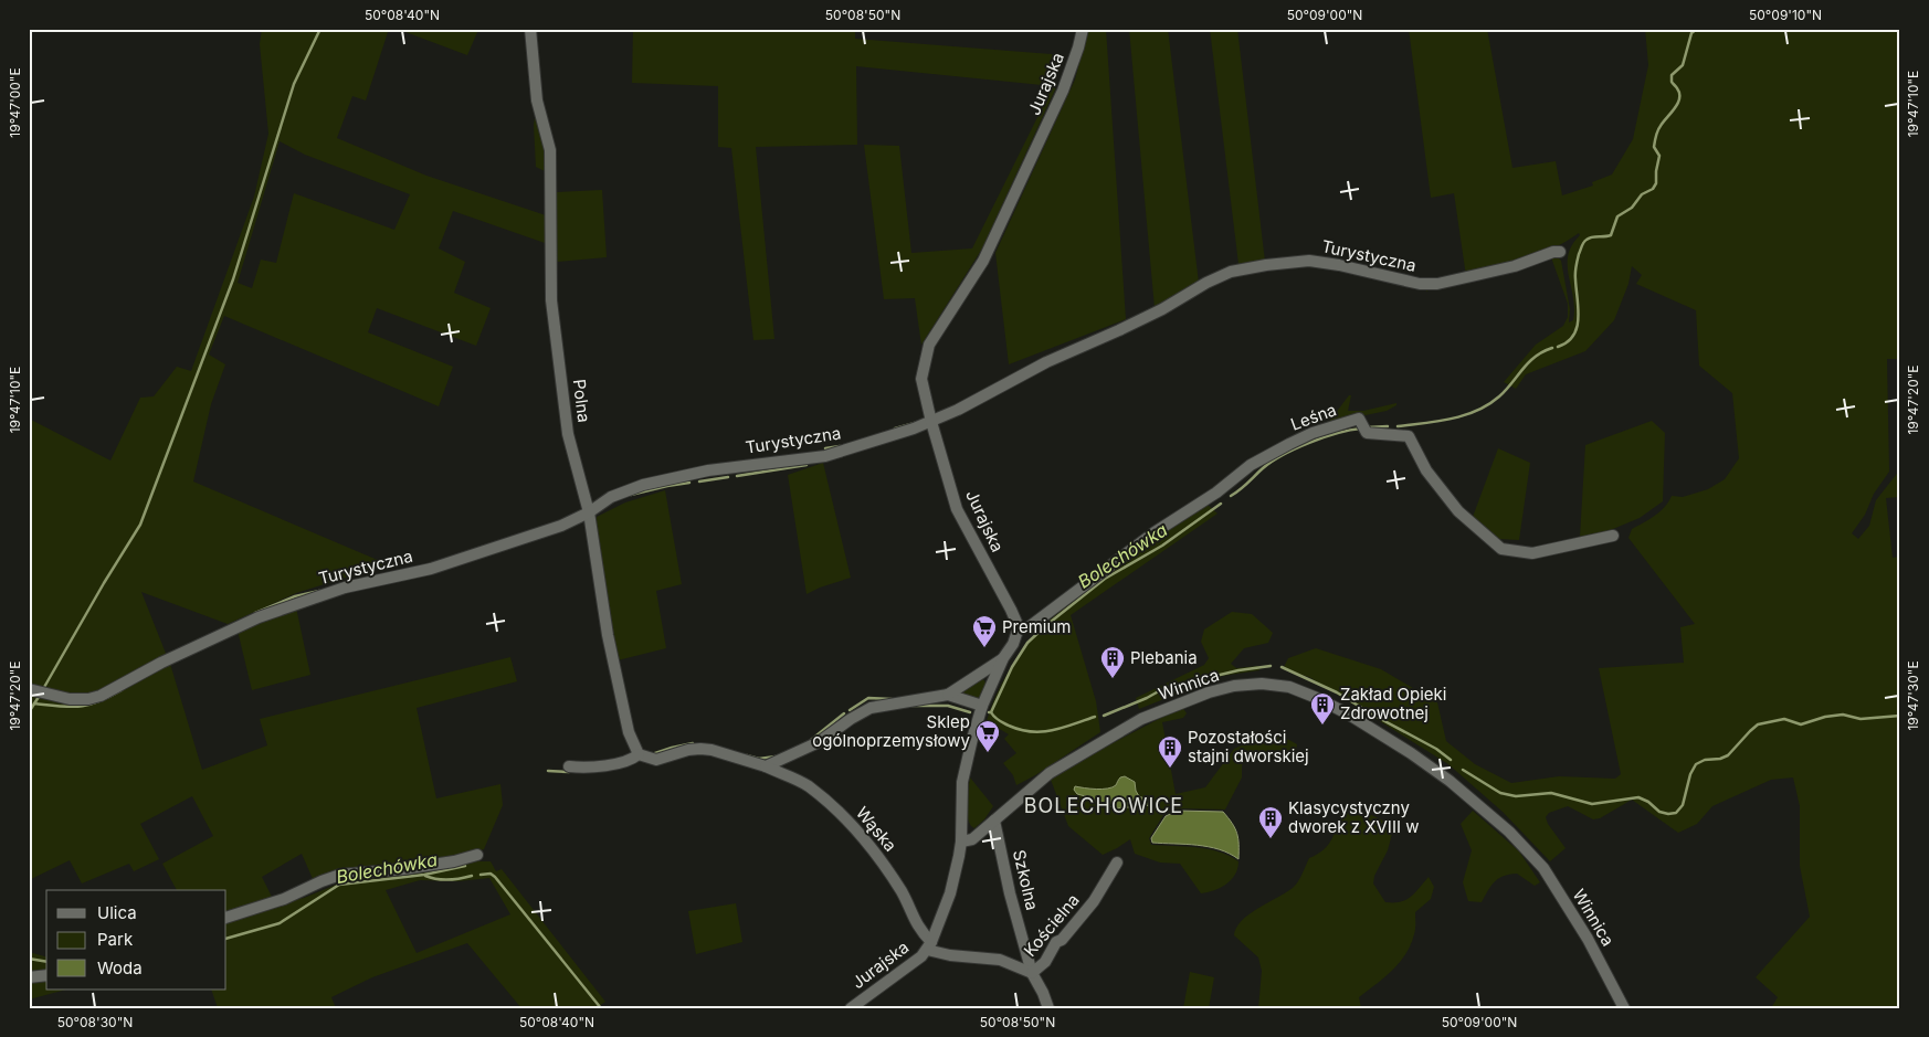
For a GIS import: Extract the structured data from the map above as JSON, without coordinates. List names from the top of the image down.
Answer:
{
  "streets": {
    "street": [
      "Jurajska",
      "Turystyczna",
      "Polna",
      "Leśna",
      "Winnica",
      "Wąska",
      "Szkolna",
      "Kościelna"
    ]
  },
  "crossings": [
    ["Jurajska", "Turystyczna"],
    ["Jurajska", "Leśna"],
    ["Jurajska", "Winnica"],
    ["Jurajska", "Wąska"],
    ["Jurajska", "Kościelna"],
    ["Turystyczna", "Polna"],
    ["Polna", "Wąska"],
    ["Winnica", "Szkolna"],
    ["Wąska", "Kościelna"],
    ["Szkolna", "Kościelna"]
  ],
  "districts": ["BOLECHOWICE"],
  "water": ["Bolechówka"],
  "places": {
    "supermarket": ["Premium", "Sklep ogólnoprzemysłowy"],
    "building": [
      "Plebania",
      "Zakład Opieki Zdrowotnej",
      "Pozostałości stajni dworskiej",
      "Klasycystyczny dworek z XVIII w"
    ]
  },
  "legend": ["Ulica", "Park", "Woda"],
  "coordinates": [
    "50°08'40\"N",
    "50°08'50\"N",
    "50°09'00\"N",
    "50°09'10\"N",
    "19°47'00\"E",
    "19°47'10\"E",
    "19°47'20\"E",
    "19°47'30\"E",
    "50°08'30\"N"
  ]
}
